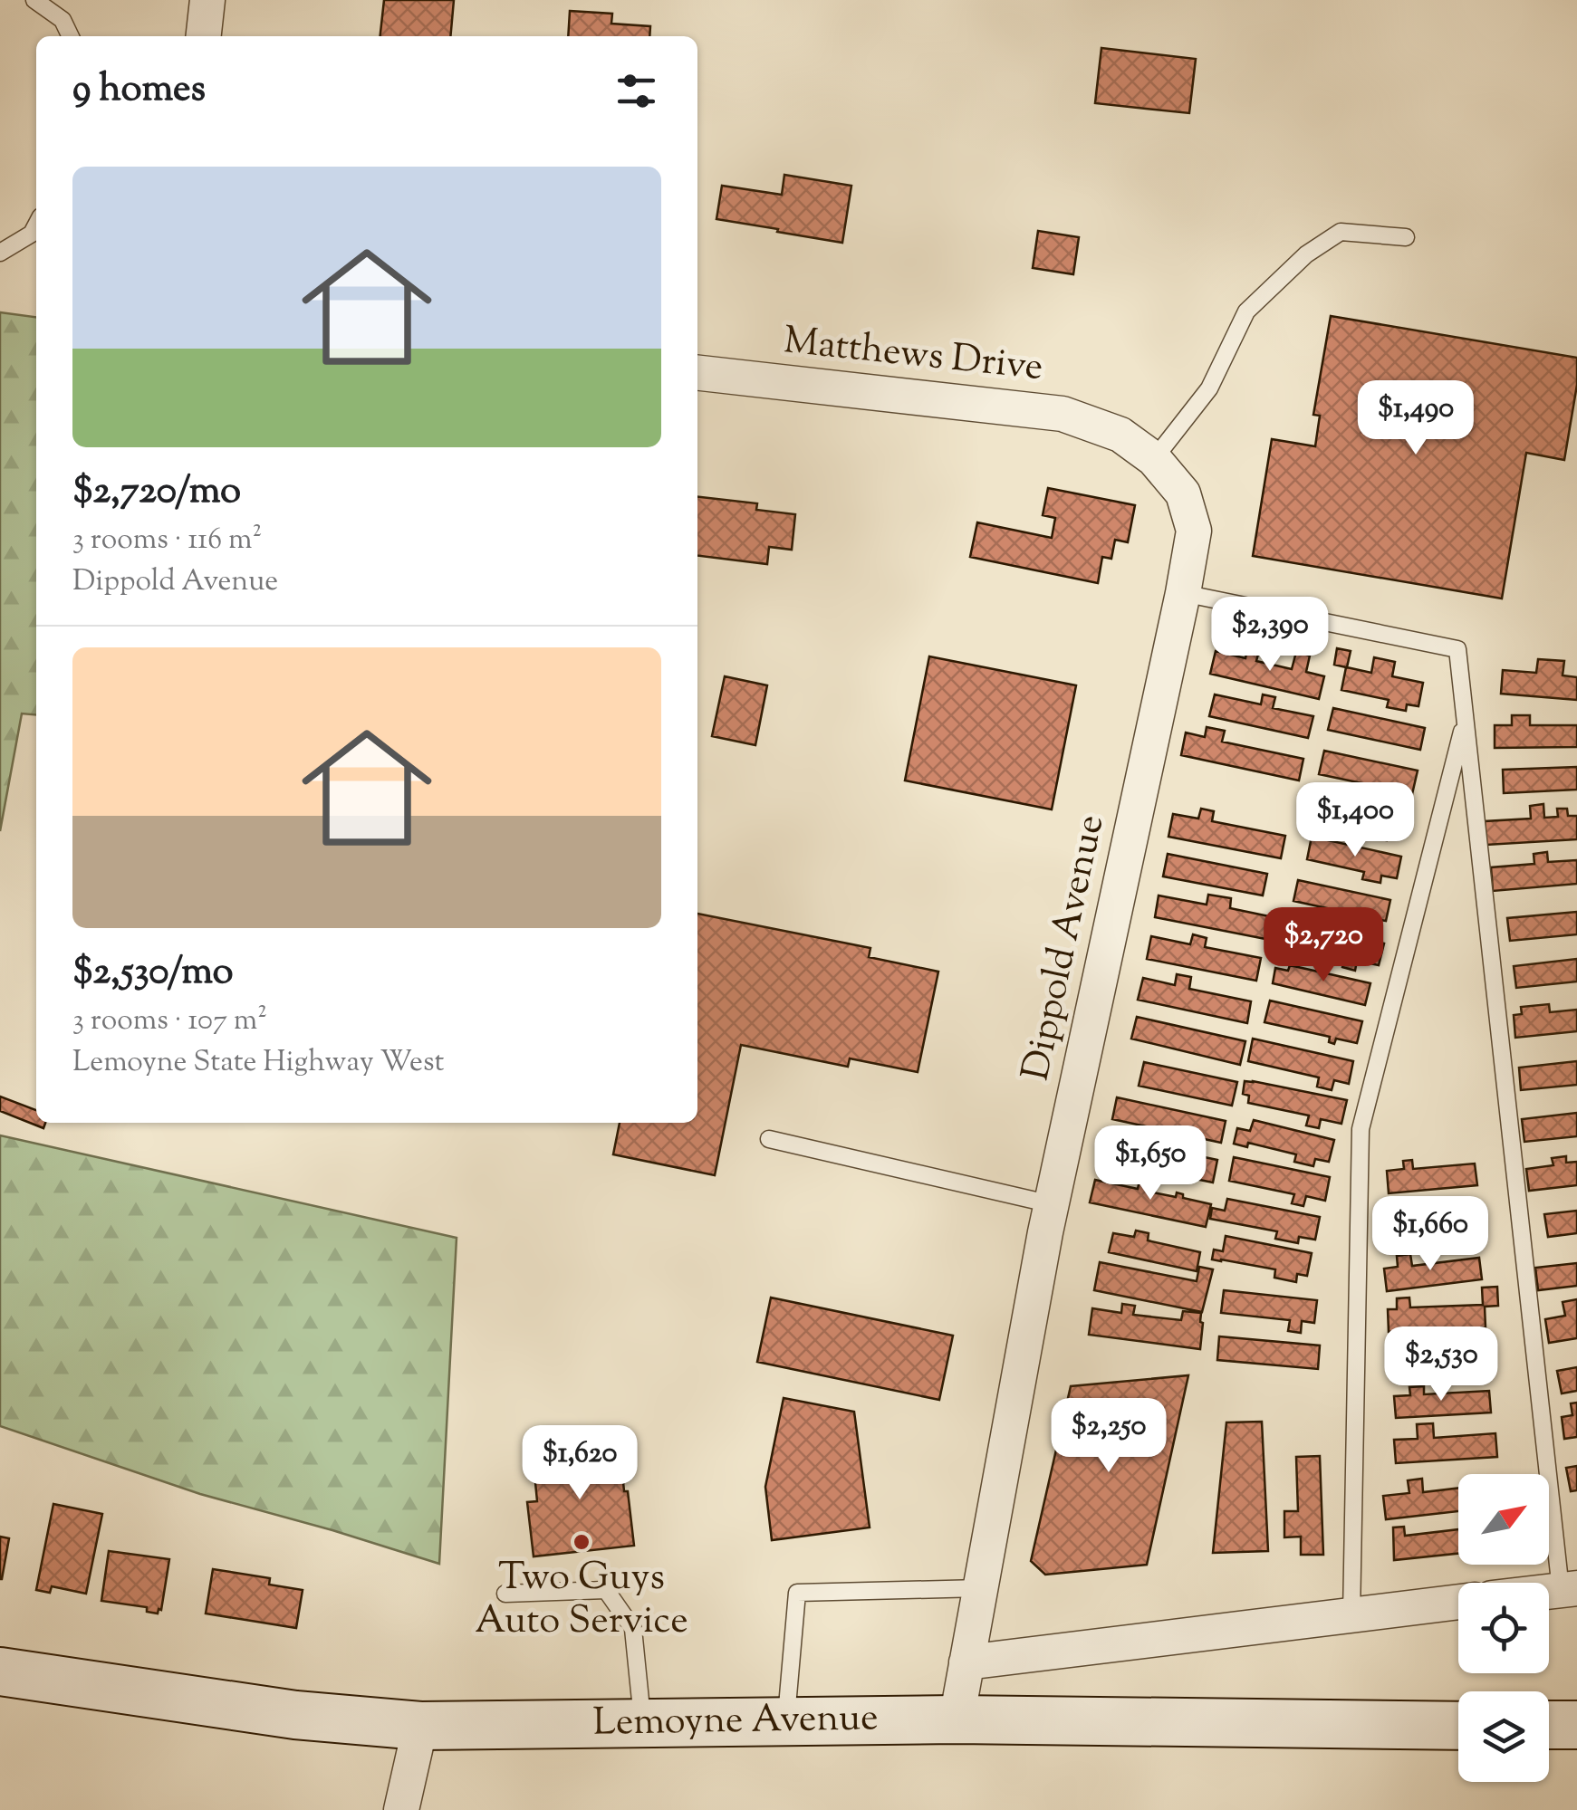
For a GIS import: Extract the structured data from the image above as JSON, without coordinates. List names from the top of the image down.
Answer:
{
  "streets": {
    "street": ["Matthews Drive", "Dippold Avenue", "Lemoyne Avenue"]
  },
  "crossings": [
    ["Matthews Drive", "Dippold Avenue"],
    ["Dippold Avenue", "Lemoyne Avenue"]
  ],
  "places": ["Two Guys Auto Service"],
  "north": "top right",
  "page": {
    "heading": "9 homes",
    "list": [
      {
        "name": "$2,720/mo",
        "note": "3 rooms · 116 m² · Dippold Avenue"
      },
      {
        "name": "$2,530/mo",
        "note": "3 rooms · 107 m² · Lemoyne State Highway West"
      }
    ],
    "price": [
      "$1,490",
      "$2,390",
      "$1,400",
      "$2,720",
      "$1,650",
      "$1,660",
      "$2,530",
      "$2,250",
      "$1,620"
    ]
  }
}
